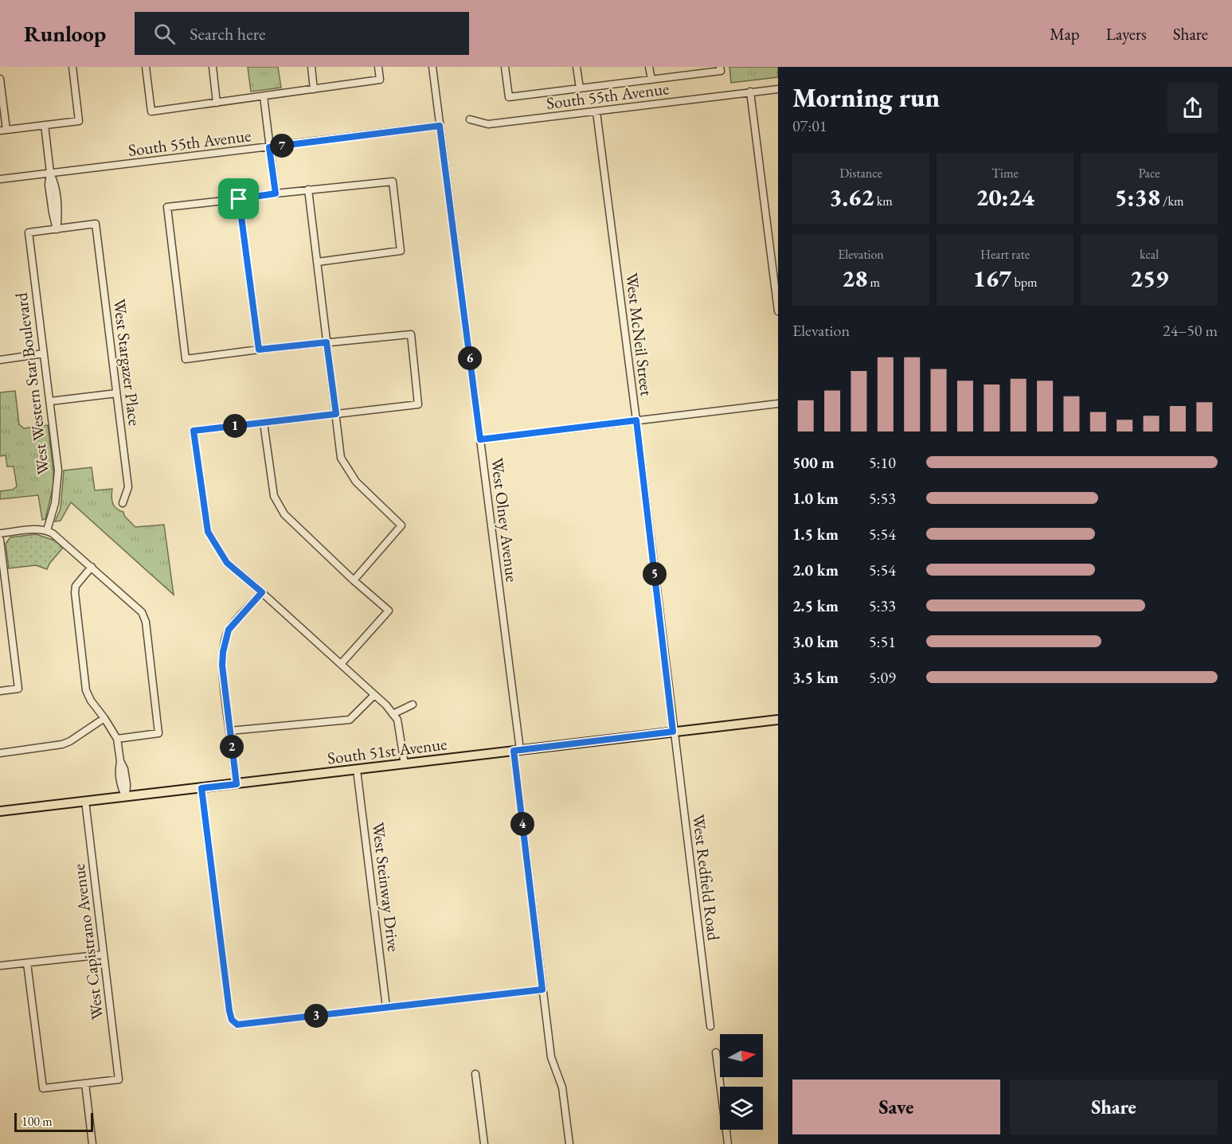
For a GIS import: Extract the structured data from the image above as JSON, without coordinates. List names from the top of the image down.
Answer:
{
  "streets": {
    "main road": ["South 51st Avenue"],
    "street": [
      "South 55th Avenue",
      "West McNeil Street",
      "West Stargazer Place",
      "West Western Star Boulevard",
      "West Olney Avenue",
      "West Redfield Road",
      "West Steinway Drive",
      "West Capistrano Avenue"
    ]
  },
  "crossings": [
    ["South 55th Avenue", "West McNeil Street"],
    ["South 55th Avenue", "West Olney Avenue"],
    ["West McNeil Street", "South 51st Avenue"],
    ["West McNeil Street", "West Redfield Road"],
    ["West Stargazer Place", "West Western Star Boulevard"],
    ["West Olney Avenue", "South 51st Avenue"],
    ["South 51st Avenue", "West Redfield Road"],
    ["South 51st Avenue", "West Steinway Drive"],
    ["South 51st Avenue", "West Capistrano Avenue"]
  ],
  "scale_bar": "100 m",
  "north": "right",
  "page": {
    "header": "Runloop",
    "search": "Search here",
    "nav": ["Map", "Layers", "Share"],
    "heading": ["Morning run", "07:01"],
    "pins": [
      "7",
      "6",
      "1",
      "5",
      "2",
      "4",
      "3"
    ],
    "stats": [
      ["Distance", "3.62 km"],
      ["Time", "20:24"],
      ["Pace", "5:38 /km"],
      ["Elevation", "28 m"],
      ["Heart rate", "167 bpm"],
      ["kcal", "259"]
    ],
    "chart": ["Elevation", "24–50 m"],
    "list": [
      {
        "name": "500 m",
        "note": "5:10"
      },
      {
        "name": "1.0 km",
        "note": "5:53"
      },
      {
        "name": "1.5 km",
        "note": "5:54"
      },
      {
        "name": "2.0 km",
        "note": "5:54"
      },
      {
        "name": "2.5 km",
        "note": "5:33"
      },
      {
        "name": "3.0 km",
        "note": "5:51"
      },
      {
        "name": "3.5 km",
        "note": "5:09"
      }
    ],
    "buttons": ["Save", "Share"],
    "scale": "100 m"
  }
}
